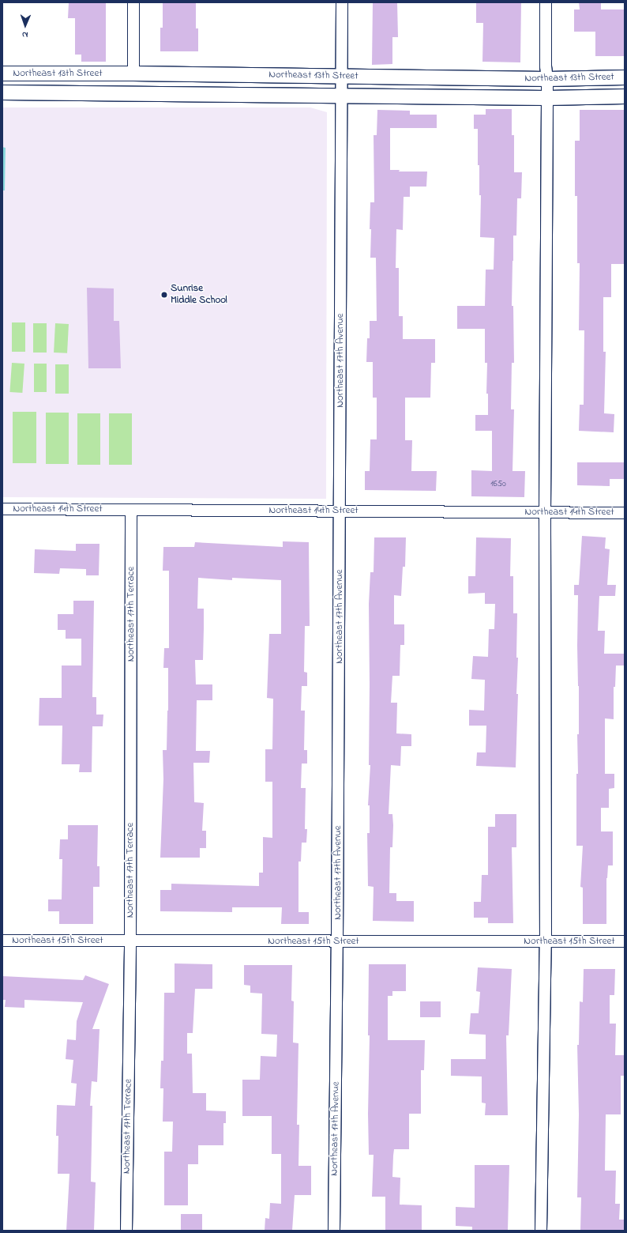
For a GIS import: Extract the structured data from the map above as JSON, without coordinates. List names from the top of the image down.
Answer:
{
  "streets": {
    "street": [
      "Northeast 13th Street",
      "Northeast 17th Avenue",
      "Northeast 14th Street",
      "Northeast 17th Terrace",
      "Northeast 15th Street"
    ]
  },
  "crossings": [
    ["Northeast 13th Street", "Northeast 17th Avenue"],
    ["Northeast 17th Avenue", "Northeast 14th Street"],
    ["Northeast 17th Avenue", "Northeast 15th Street"],
    ["Northeast 14th Street", "Northeast 17th Terrace"],
    ["Northeast 17th Terrace", "Northeast 15th Street"]
  ],
  "places": ["Sunrise Middle School"],
  "house_numbers": ["1650"],
  "north": "bottom"
}
